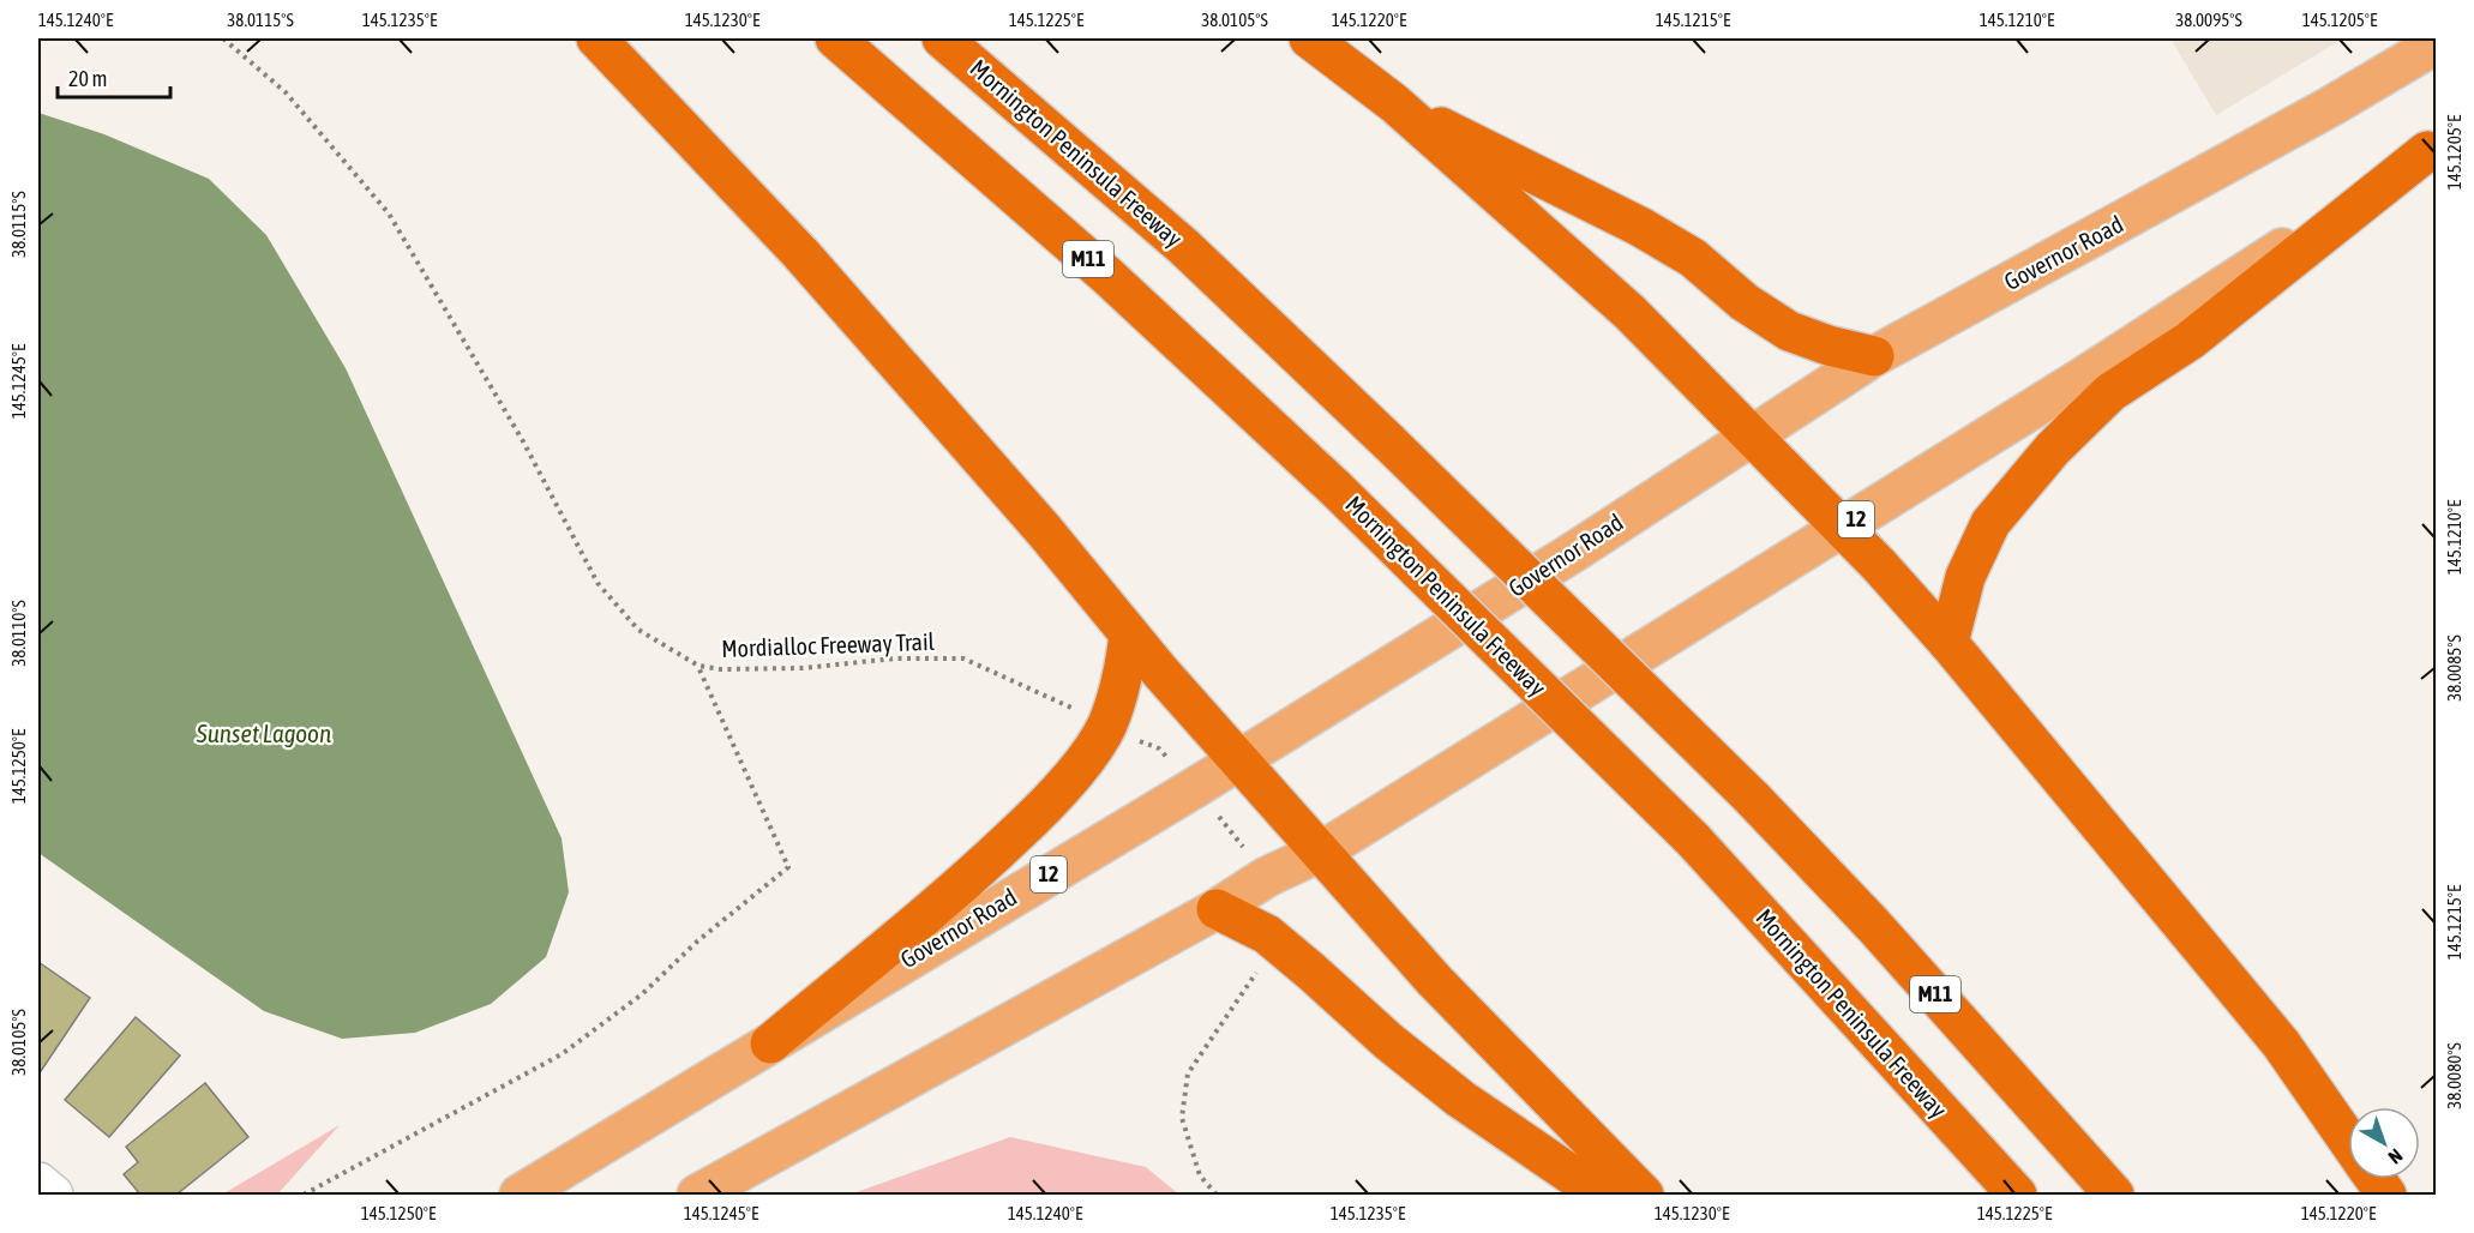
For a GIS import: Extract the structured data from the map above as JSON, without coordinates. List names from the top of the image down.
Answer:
{
  "streets": {
    "highway": ["Mornington Peninsula Freeway", "M11"],
    "main road": ["Governor Road", "12"],
    "path": ["Mordialloc Freeway Trail"]
  },
  "crossings": [
    ["Governor Road", "Mordialloc Freeway Trail"],
    ["12", "Mordialloc Freeway Trail"]
  ],
  "water": ["Sunset Lagoon"],
  "scale_bar": "20 m",
  "north": "bottom right",
  "coordinates": [
    "145.1240°E",
    "38.0115°S",
    "145.1235°E",
    "145.1230°E",
    "145.1225°E",
    "38.0105°S",
    "145.1220°E",
    "145.1215°E",
    "145.1210°E",
    "38.0095°S",
    "145.1205°E",
    "145.1245°E",
    "38.0110°S",
    "38.0085°S",
    "145.1250°E",
    "38.0080°S"
  ]
}
